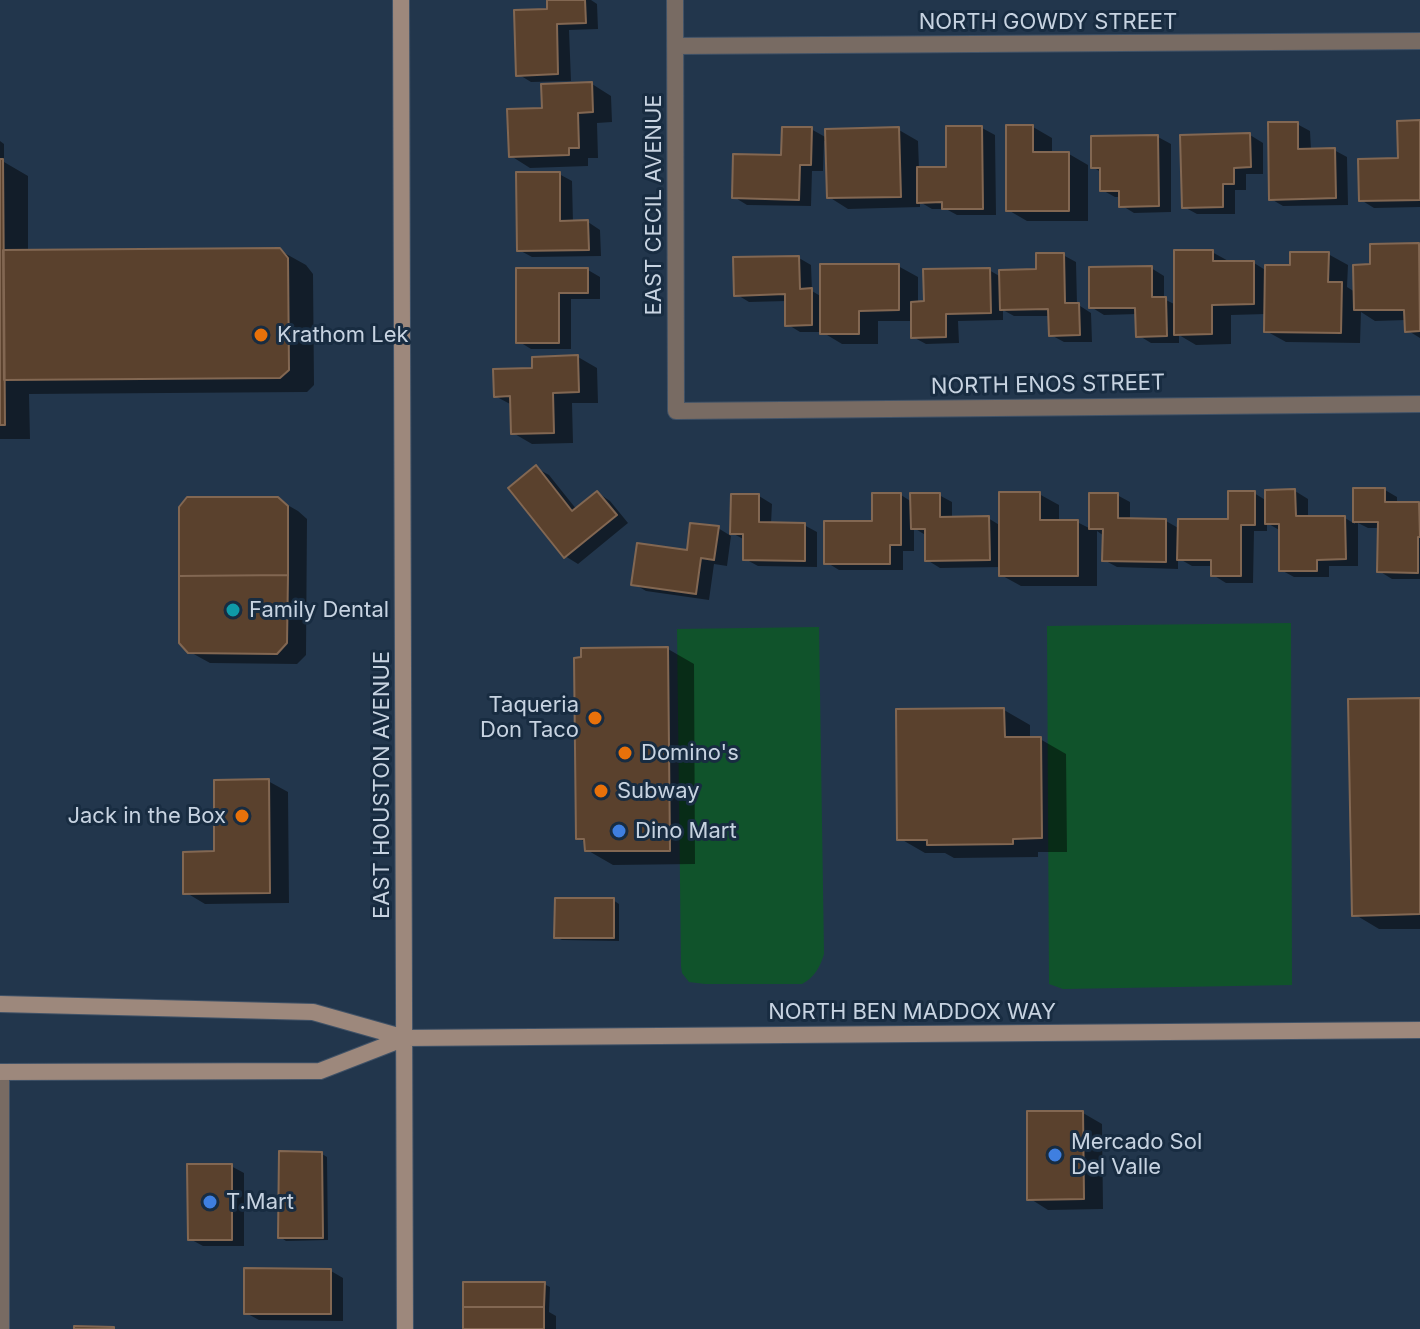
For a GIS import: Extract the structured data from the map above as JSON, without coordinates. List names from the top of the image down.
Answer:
{
  "streets": {
    "main road": ["EAST HOUSTON AVENUE", "NORTH BEN MADDOX WAY"],
    "street": ["NORTH GOWDY STREET", "EAST CECIL AVENUE", "NORTH ENOS STREET"]
  },
  "crossings": [
    ["NORTH GOWDY STREET", "EAST CECIL AVENUE"],
    ["EAST CECIL AVENUE", "NORTH ENOS STREET"],
    ["EAST HOUSTON AVENUE", "NORTH BEN MADDOX WAY"]
  ],
  "places": [
    "Krathom Lek",
    "Family Dental",
    "Taqueria Don Taco",
    "Domino's",
    "Subway",
    "Jack in the Box",
    "Dino Mart",
    "Mercado Sol Del Valle",
    "T.Mart"
  ]
}
